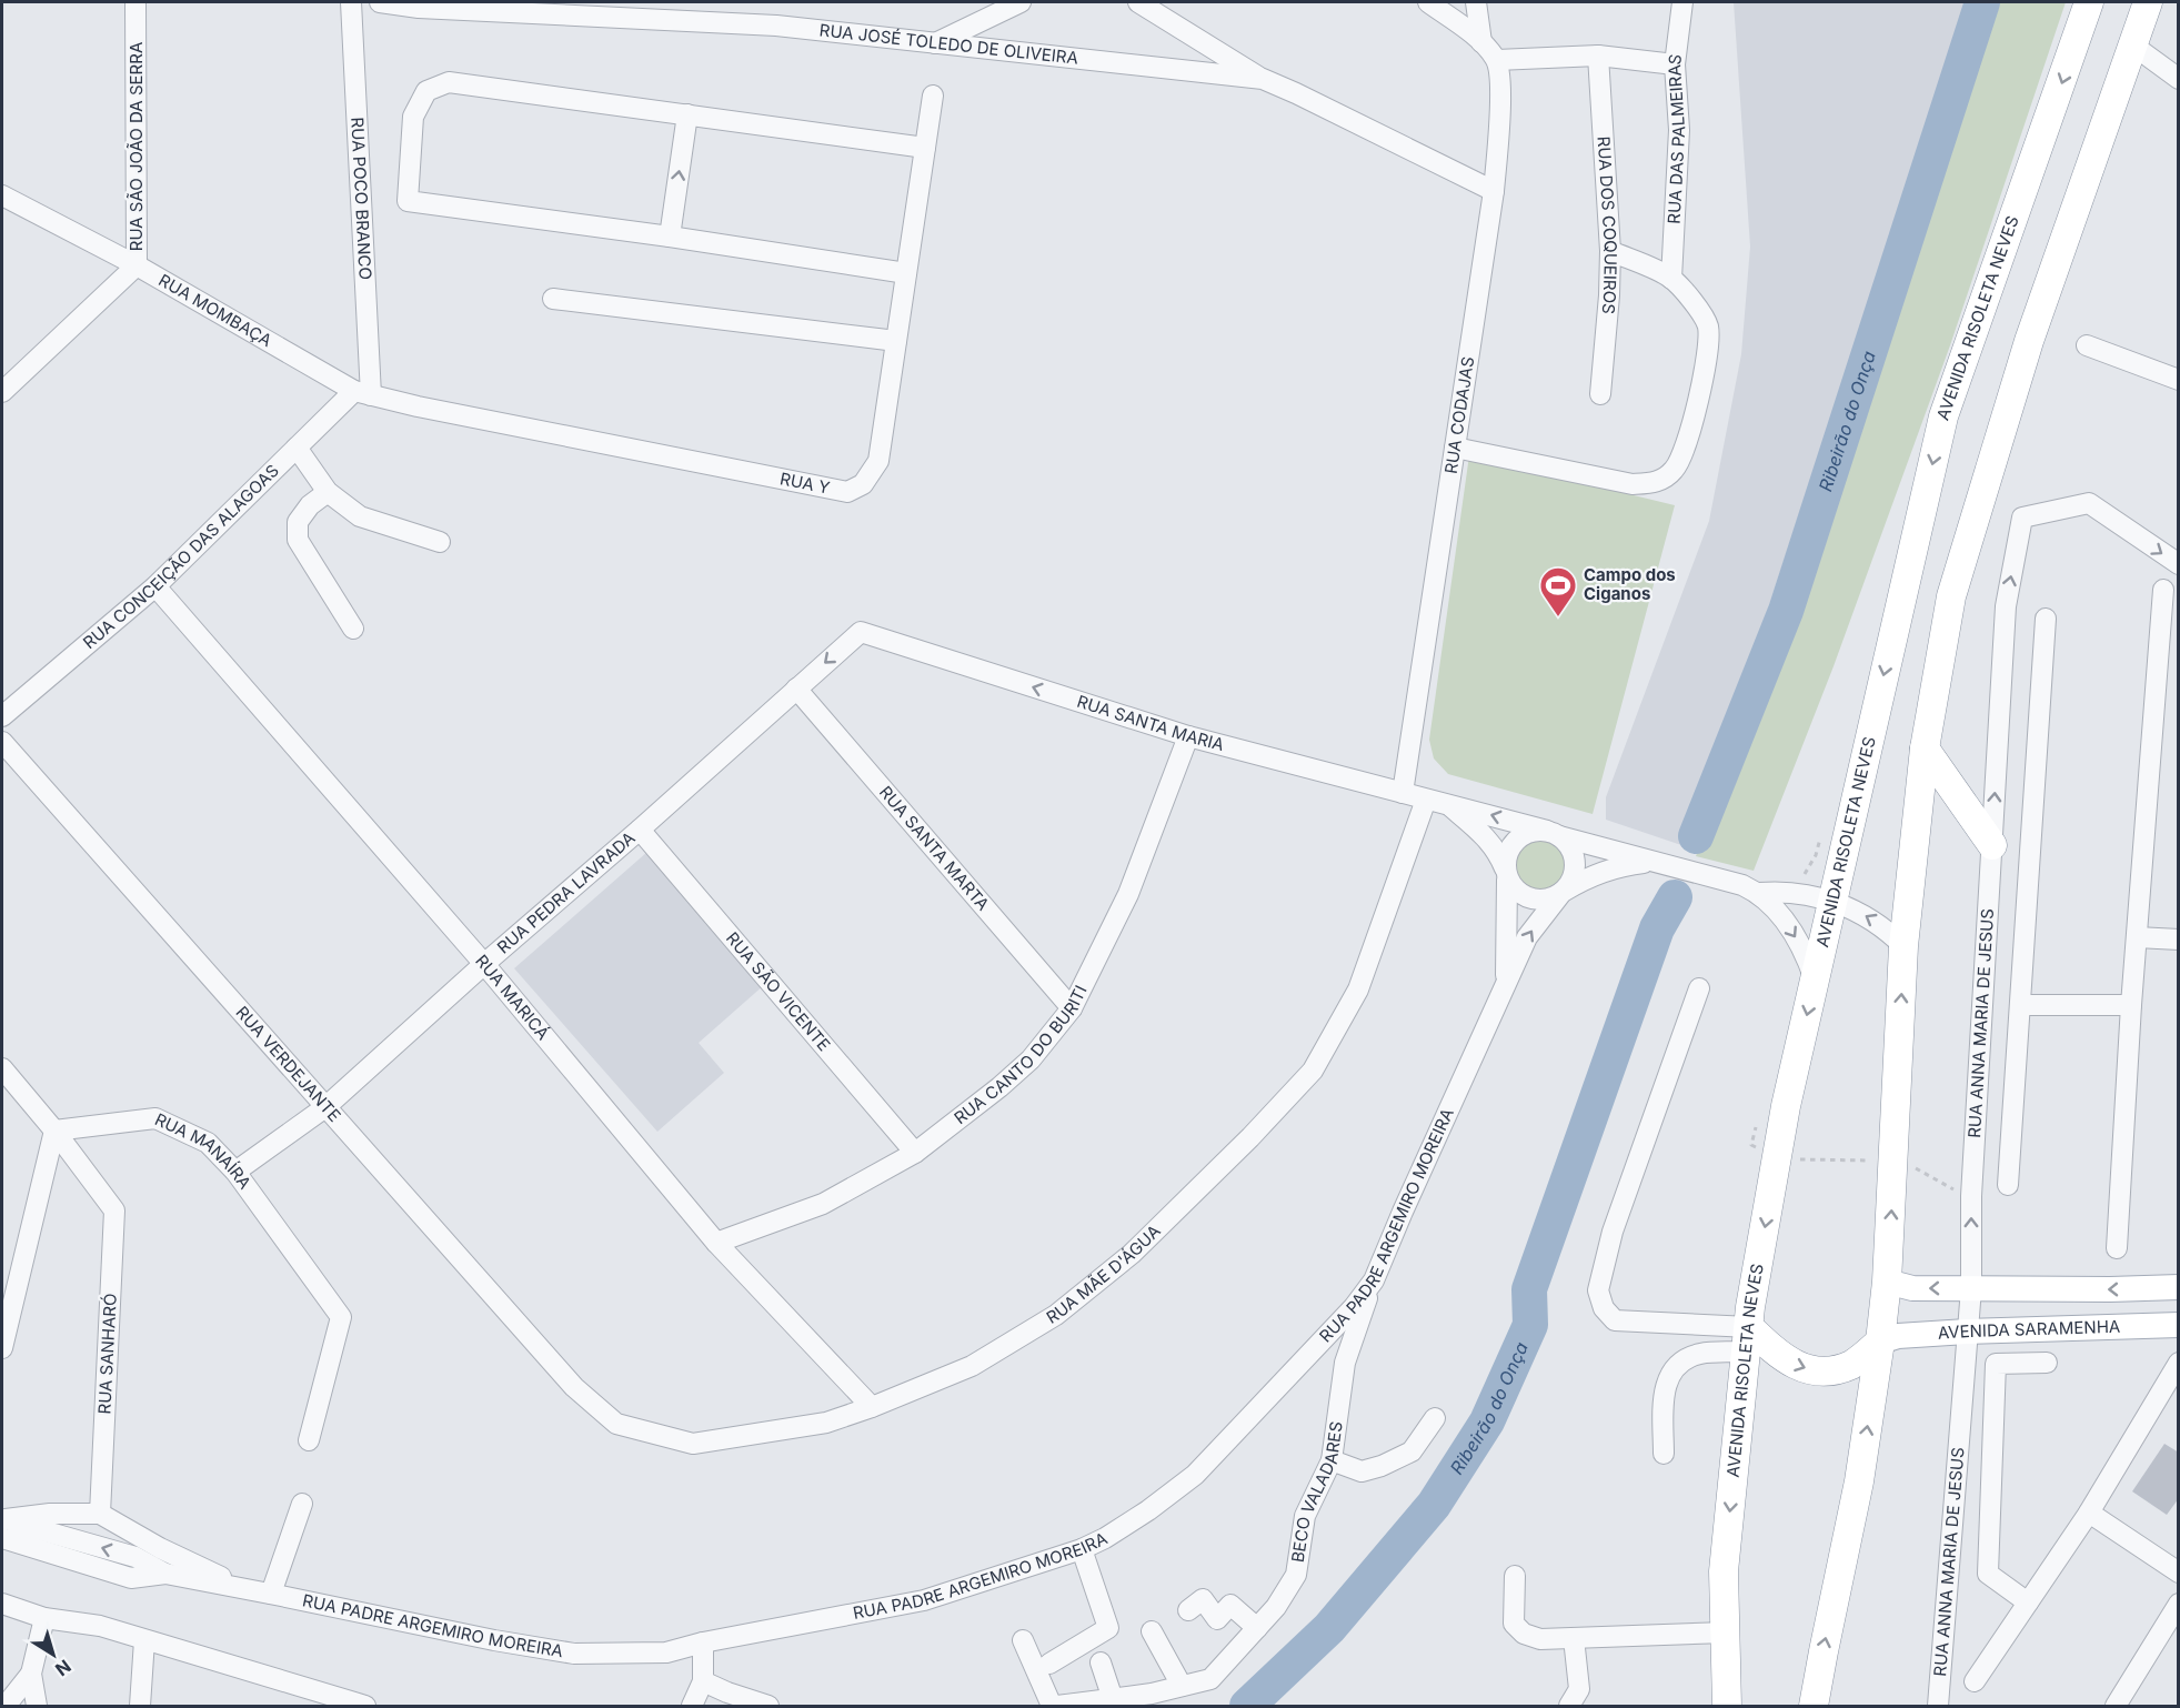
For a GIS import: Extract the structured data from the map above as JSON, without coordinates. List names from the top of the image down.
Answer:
{
  "streets": {
    "highway": ["AVENIDA RISOLETA NEVES"],
    "main road": ["AVENIDA SARAMENHA"],
    "street": [
      "RUA JOSÉ TOLEDO DE OLIVEIRA",
      "RUA DAS PALMEIRAS",
      "RUA SÃO JOÃO DA SERRA",
      "RUA POCO BRANCO",
      "RUA DOS COQUEIROS",
      "RUA MOMBAÇA",
      "RUA CODAJAS",
      "RUA Y",
      "RUA CONCEIÇÃO DAS ALAGOAS",
      "RUA SANTA MARIA",
      "RUA SANTA MARTA",
      "RUA PEDRA LAVRADA",
      "RUA SÃO VICENTE",
      "RUA MARICÁ",
      "RUA ANNA MARIA DE JESUS",
      "RUA CANTO DO BURITI",
      "RUA VERDEJANTE",
      "RUA MANAÍRA",
      "RUA PADRE ARGEMIRO MOREIRA",
      "RUA MÃE D'ÁGUA",
      "RUA SANHARÓ",
      "BECO VALADARES"
    ]
  },
  "crossings": [
    ["RUA JOSÉ TOLEDO DE OLIVEIRA", "RUA CODAJAS"],
    ["RUA SÃO JOÃO DA SERRA", "RUA MOMBAÇA"],
    ["RUA POCO BRANCO", "RUA MOMBAÇA"],
    ["RUA POCO BRANCO", "RUA Y"],
    ["RUA POCO BRANCO", "RUA CONCEIÇÃO DAS ALAGOAS"],
    ["RUA MOMBAÇA", "RUA Y"],
    ["RUA MOMBAÇA", "RUA CONCEIÇÃO DAS ALAGOAS"],
    ["AVENIDA RISOLETA NEVES", "RUA SANTA MARIA"],
    ["RUA CODAJAS", "RUA SANTA MARIA"],
    ["RUA Y", "RUA CONCEIÇÃO DAS ALAGOAS"],
    ["RUA CONCEIÇÃO DAS ALAGOAS", "RUA MARICÁ"],
    ["RUA SANTA MARIA", "RUA PEDRA LAVRADA"],
    ["RUA SANTA MARIA", "RUA CANTO DO BURITI"],
    ["RUA SANTA MARIA", "RUA PADRE ARGEMIRO MOREIRA"],
    ["RUA SANTA MARIA", "RUA MÃE D'ÁGUA"],
    ["RUA SANTA MARTA", "RUA PEDRA LAVRADA"],
    ["RUA SANTA MARTA", "RUA CANTO DO BURITI"],
    ["RUA PEDRA LAVRADA", "RUA SÃO VICENTE"],
    ["RUA PEDRA LAVRADA", "RUA MARICÁ"],
    ["RUA PEDRA LAVRADA", "RUA VERDEJANTE"],
    ["RUA PEDRA LAVRADA", "RUA MANAÍRA"],
    ["RUA SÃO VICENTE", "RUA CANTO DO BURITI"],
    ["RUA MARICÁ", "RUA CANTO DO BURITI"],
    ["RUA MARICÁ", "RUA MÃE D'ÁGUA"],
    ["RUA ANNA MARIA DE JESUS", "AVENIDA SARAMENHA"],
    ["RUA VERDEJANTE", "RUA MÃE D'ÁGUA"],
    ["RUA MANAÍRA", "RUA SANHARÓ"],
    ["RUA PADRE ARGEMIRO MOREIRA", "RUA SANHARÓ"],
    ["RUA PADRE ARGEMIRO MOREIRA", "BECO VALADARES"]
  ],
  "one_way": ["RUA SANTA MARIA"],
  "water": ["Ribeirão do Onça"],
  "places": {
    "sports": ["Campo dos Ciganos"]
  },
  "north": "bottom right"
}
